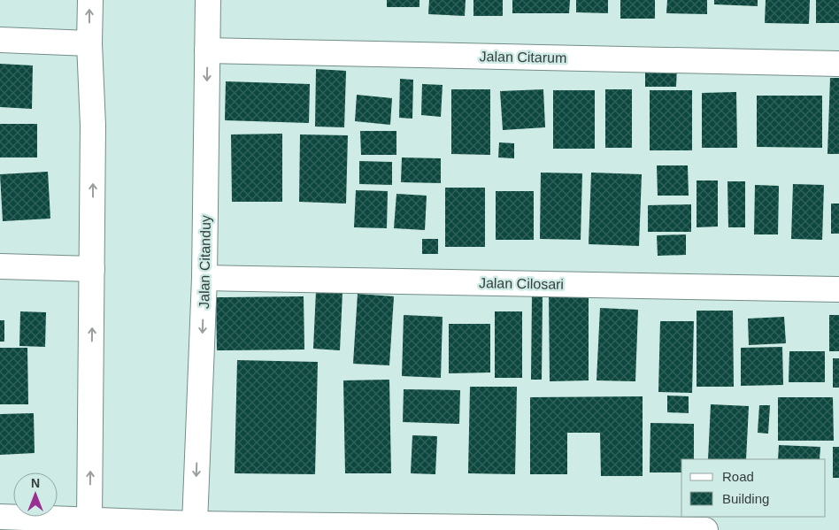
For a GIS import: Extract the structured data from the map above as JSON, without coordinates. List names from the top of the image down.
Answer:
{
  "streets": {
    "street": ["Jalan Citarum", "Jalan Citanduy", "Jalan Cilosari"]
  },
  "crossings": [
    ["Jalan Citarum", "Jalan Citanduy"],
    ["Jalan Citanduy", "Jalan Cilosari"]
  ],
  "legend": ["Road", "Building"],
  "north": "top"
}
